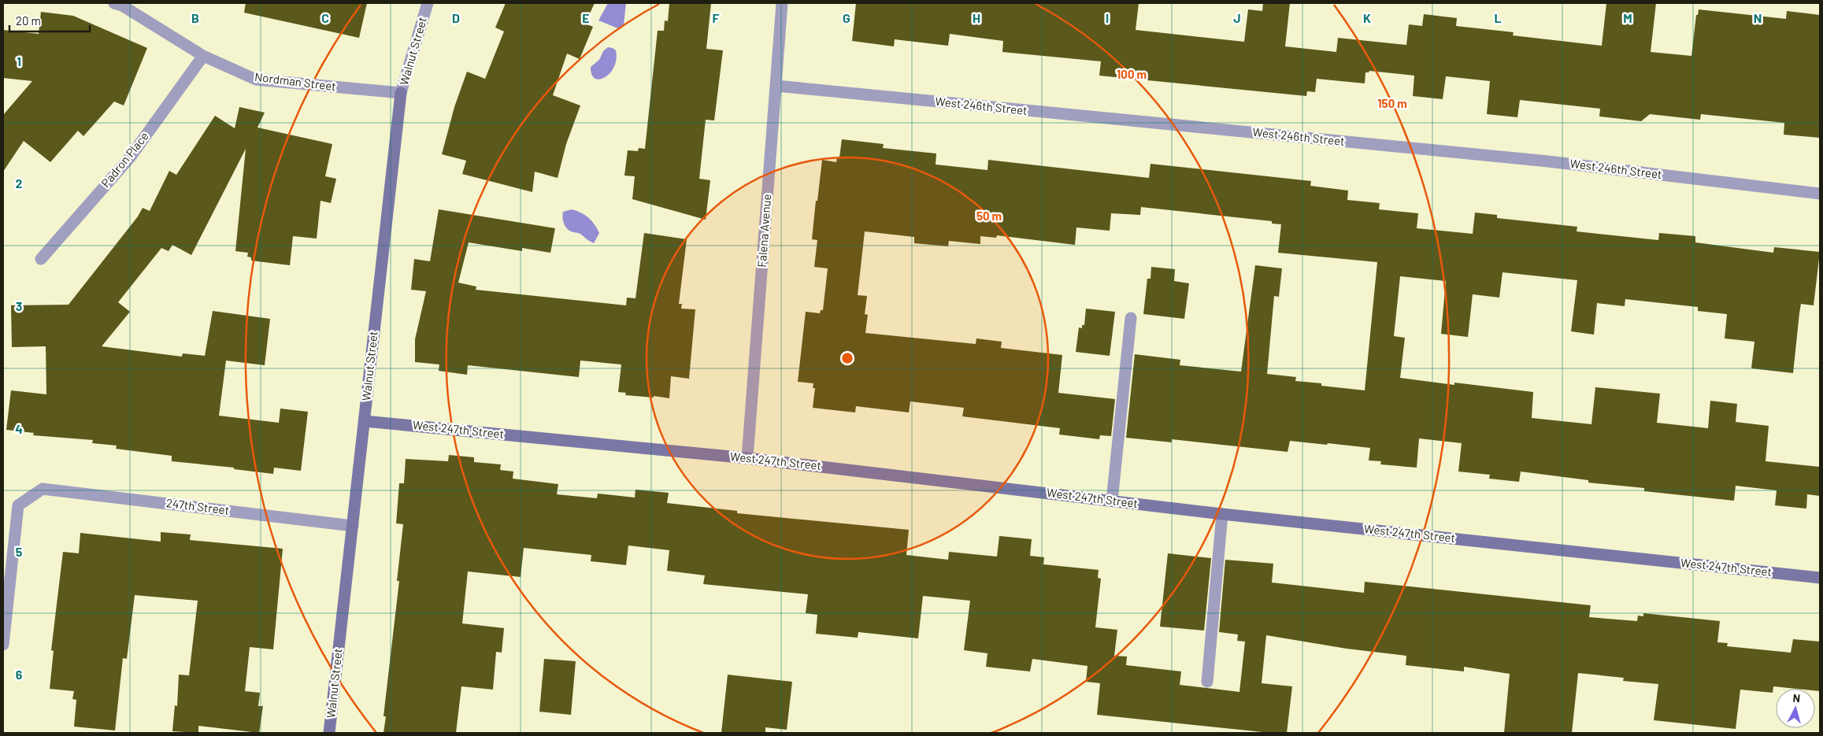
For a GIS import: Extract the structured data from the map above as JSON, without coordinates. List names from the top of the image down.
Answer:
{
  "streets": {
    "street": [
      "Walnut Street",
      "Nordman Street",
      "West 246th Street",
      "Padron Place",
      "Falena Avenue",
      "West 247th Street",
      "247th Street"
    ]
  },
  "crossings": [
    ["Walnut Street", "Nordman Street"],
    ["Walnut Street", "West 247th Street"],
    ["Walnut Street", "247th Street"],
    ["Nordman Street", "Padron Place"],
    ["West 246th Street", "Falena Avenue"],
    ["Falena Avenue", "West 247th Street"]
  ],
  "scale_bar": "20 m",
  "north": "top",
  "grid": {
    "columns": [
      "B",
      "C",
      "D",
      "E",
      "F",
      "G",
      "H",
      "I",
      "J",
      "K",
      "L",
      "M",
      "N"
    ],
    "rows": [
      "1",
      "2",
      "3",
      "4",
      "5",
      "6"
    ]
  },
  "rings": ["100 m", "150 m", "50 m"]
}
